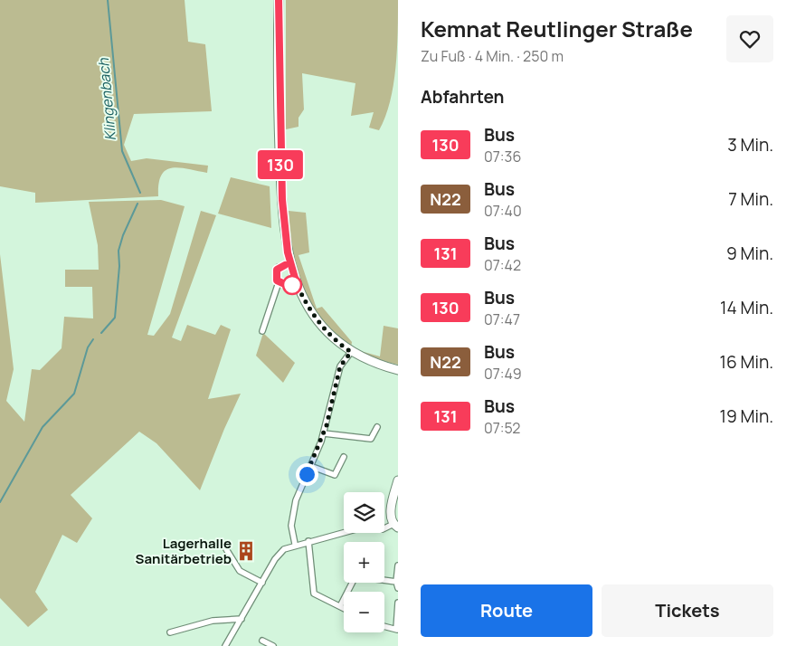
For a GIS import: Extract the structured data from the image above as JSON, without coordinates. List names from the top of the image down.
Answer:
{
  "water": ["Klingenbach"],
  "places": {
    "building": ["Lagerhalle Sanitärbetrieb"]
  },
  "lines": ["bus line 130"],
  "page": {
    "on_map": "130",
    "heading": [
      ["Kemnat Reutlinger Straße", "Zu Fuß · 4 Min. · 250 m"],
      "Abfahrten"
    ],
    "list": [
      {
        "mark": "130",
        "name": "Bus",
        "note": "07:36",
        "value": "3 Min."
      },
      {
        "mark": "N22",
        "name": "Bus",
        "note": "07:40",
        "value": "7 Min."
      },
      {
        "mark": "131",
        "name": "Bus",
        "note": "07:42",
        "value": "9 Min."
      },
      {
        "mark": "130",
        "name": "Bus",
        "note": "07:47",
        "value": "14 Min."
      },
      {
        "mark": "N22",
        "name": "Bus",
        "note": "07:49",
        "value": "16 Min."
      },
      {
        "mark": "131",
        "name": "Bus",
        "note": "07:52",
        "value": "19 Min."
      }
    ],
    "map_buttons": ["+", "−"],
    "buttons": ["Route", "Tickets"]
  }
}
